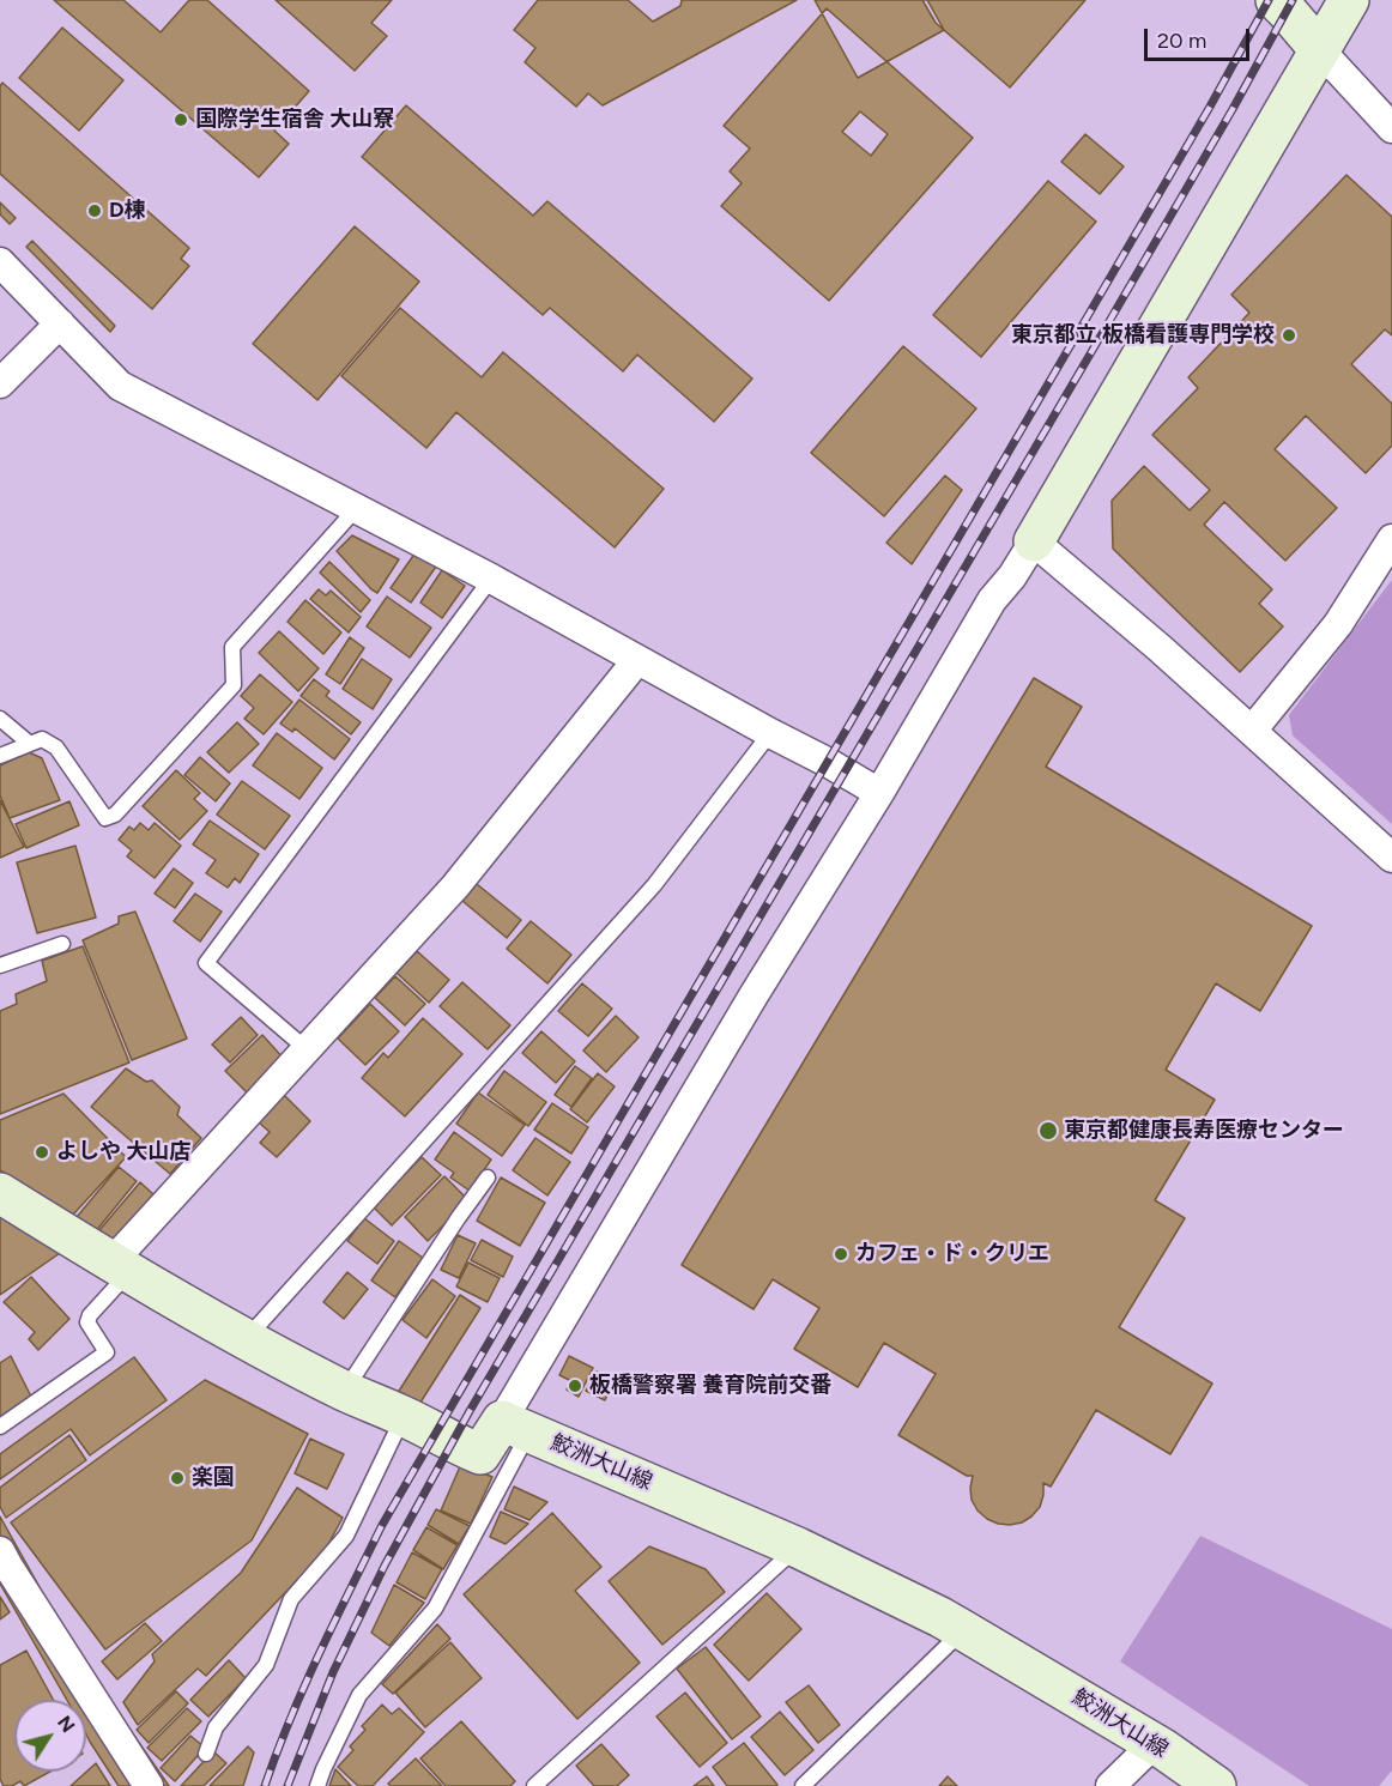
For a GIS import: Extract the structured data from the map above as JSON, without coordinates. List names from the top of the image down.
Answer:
{
  "streets": {
    "main road": ["鮫洲大山線"]
  },
  "places": [
    "国際学生宿舎 大山寮",
    "D棟",
    "東京都立 板橋看護専門学校",
    "東京都健康長寿医療センター",
    "よしや 大山店",
    "カフェ・ド・クリエ",
    "板橋警察署 養育院前交番",
    "楽園"
  ],
  "scale_bar": "20 m",
  "north": "top right"
}
